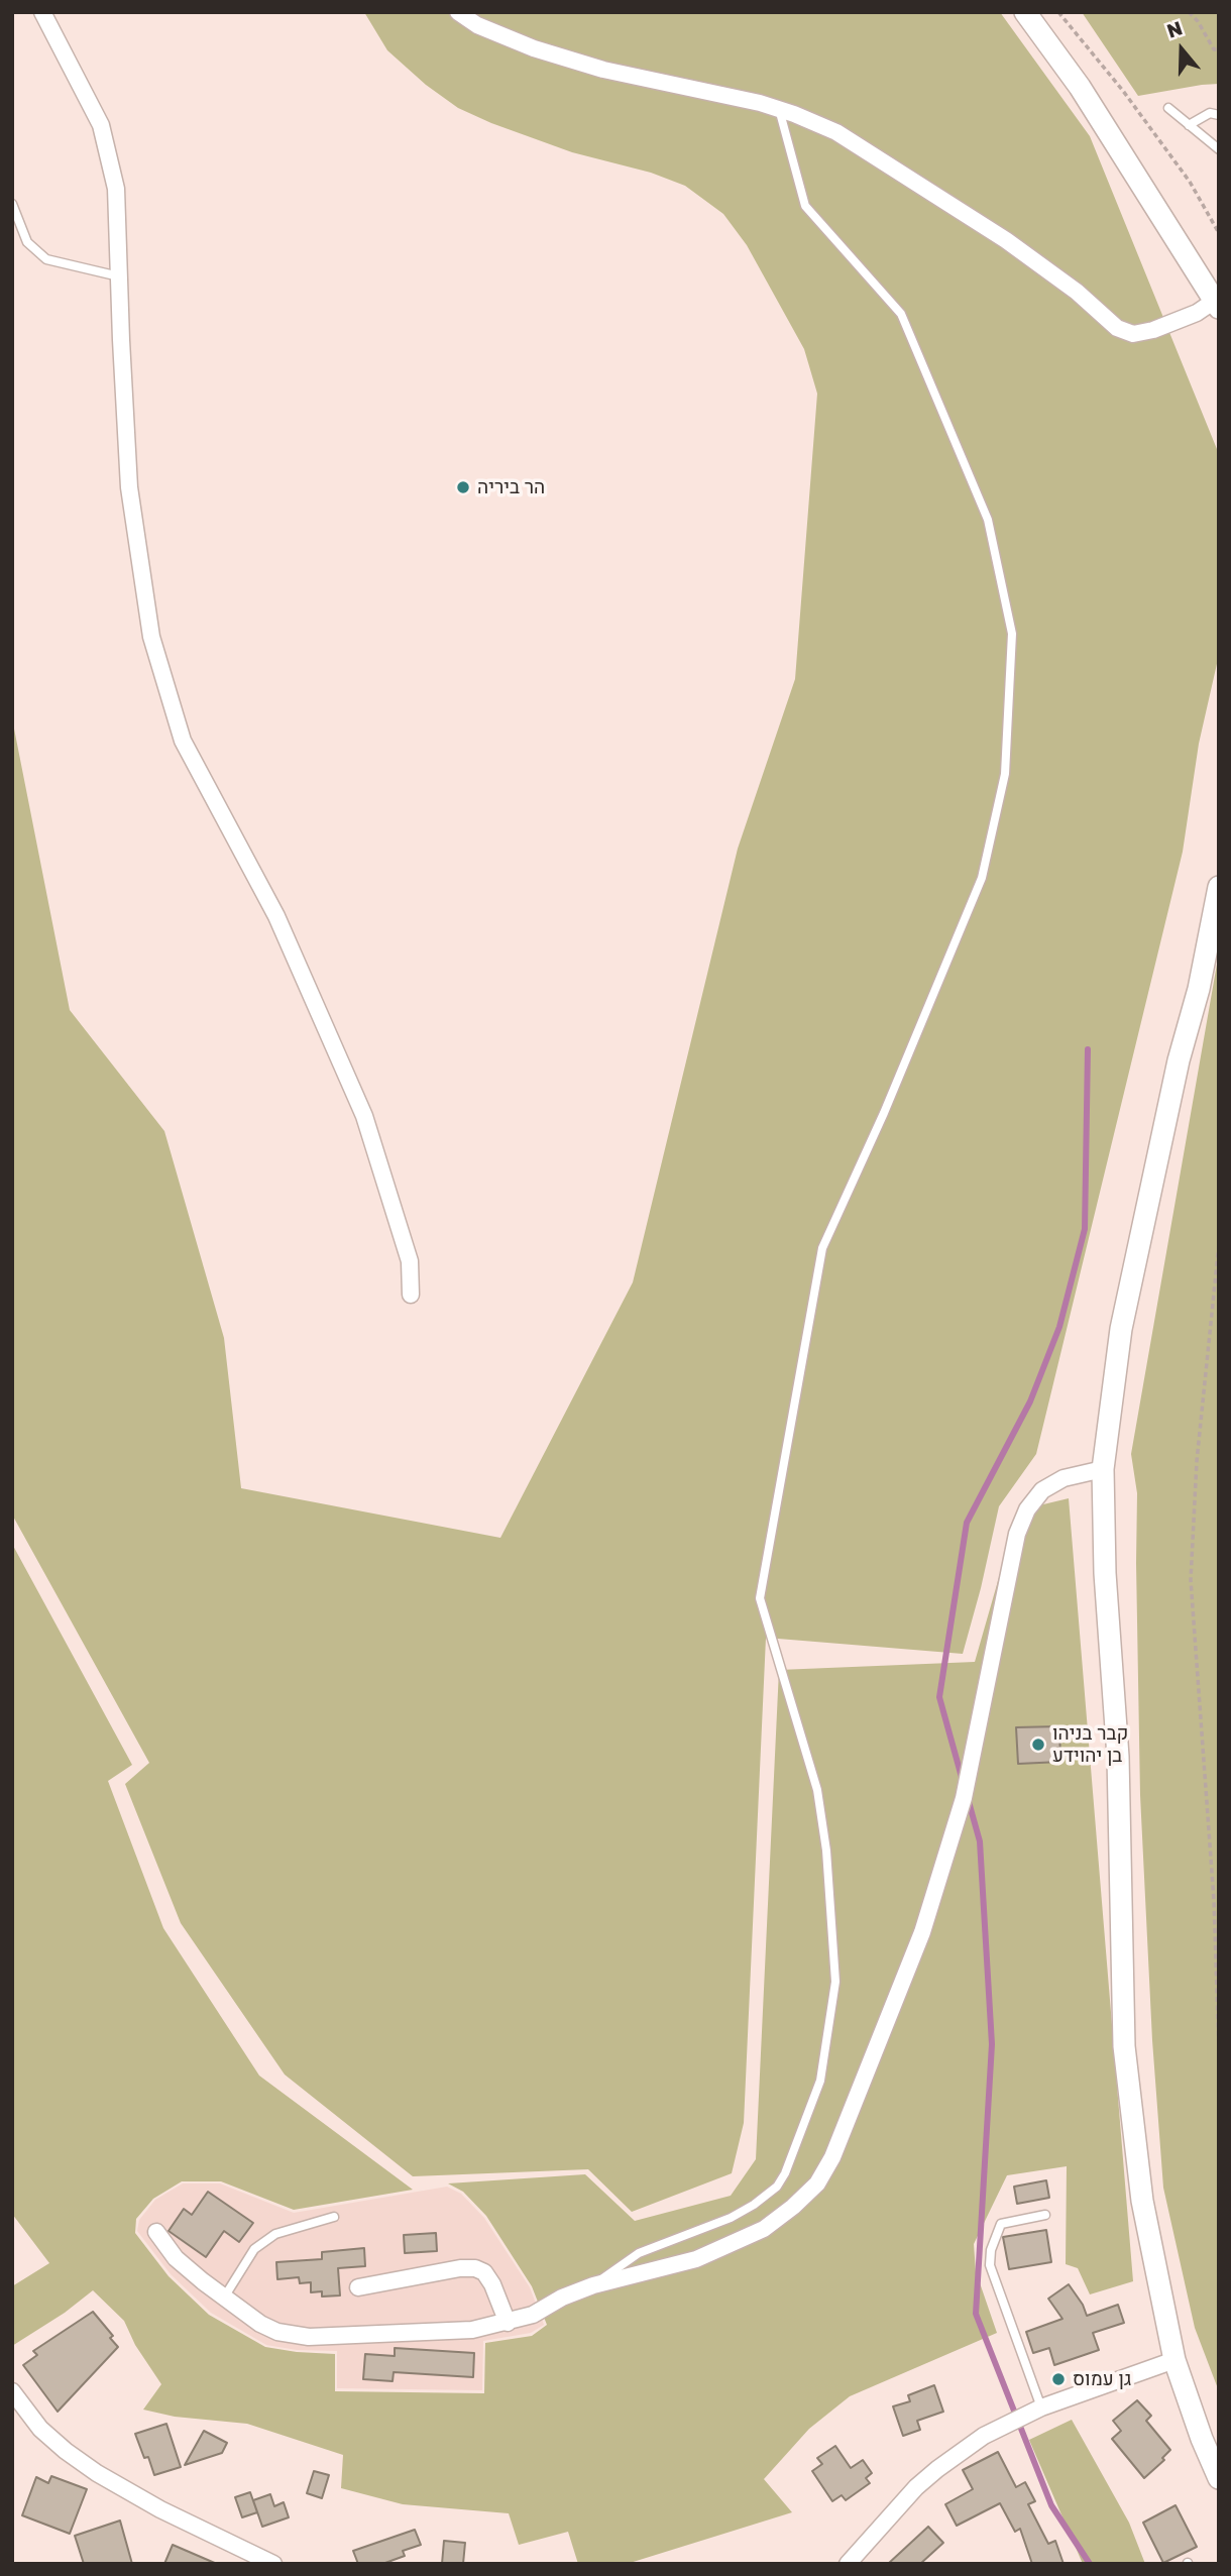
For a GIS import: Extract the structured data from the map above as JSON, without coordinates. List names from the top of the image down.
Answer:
{
  "places": ["הר ביריה", "קבר בניהו בן יהוידע", "גן עמוס"],
  "north": "top"
}
